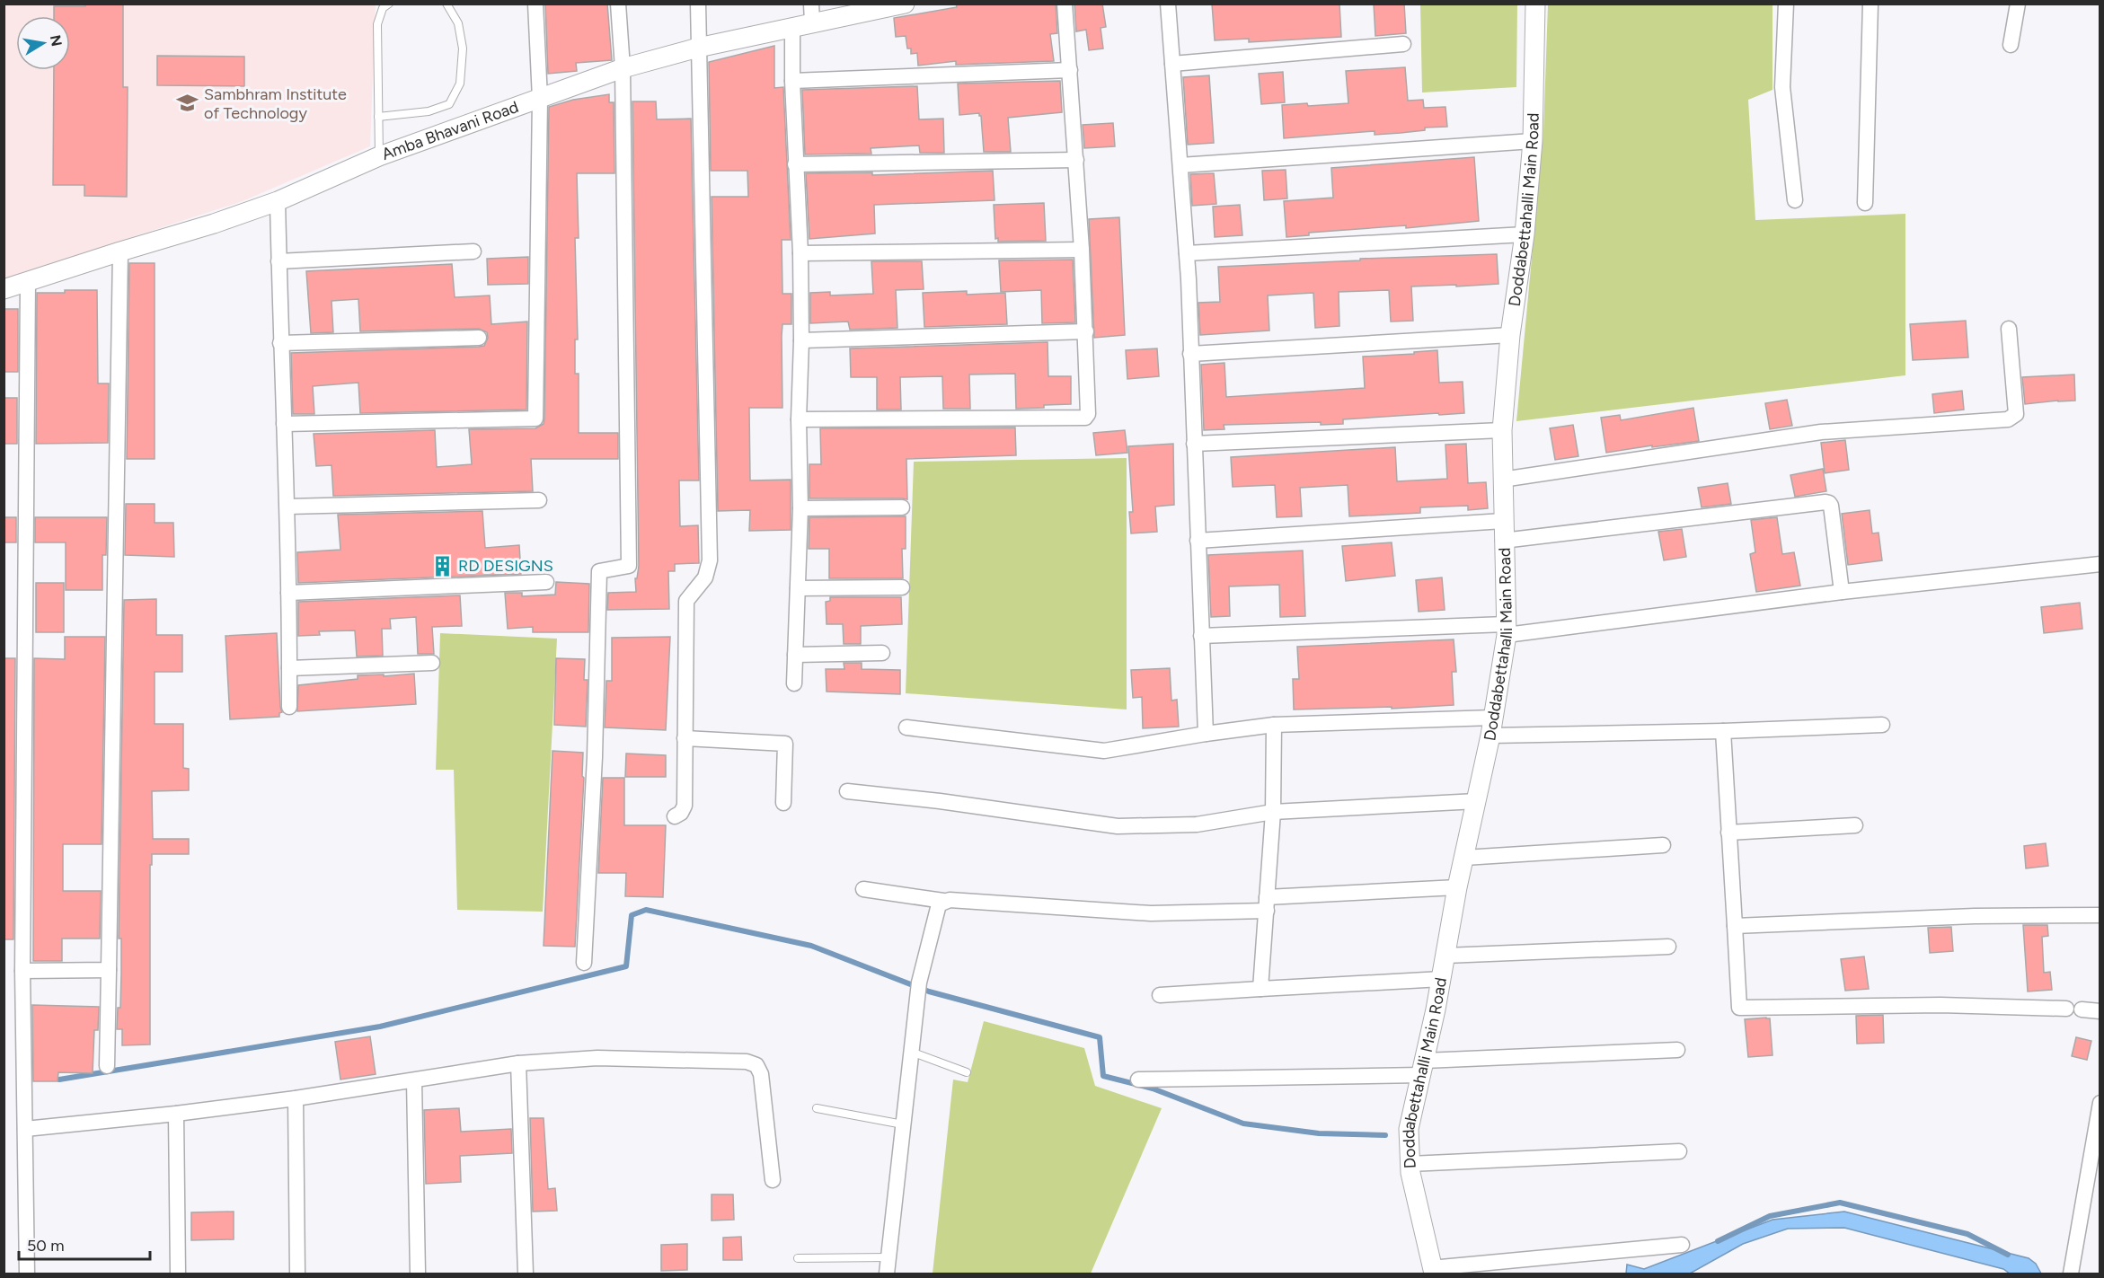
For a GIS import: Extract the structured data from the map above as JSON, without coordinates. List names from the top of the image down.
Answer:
{
  "streets": {
    "street": ["Amba Bhavani Road", "Doddabettahalli Main Road"]
  },
  "places": {
    "school or university": ["Sambhram Institute of Technology"],
    "building": ["RD DESIGNS"]
  },
  "scale_bar": "50 m",
  "north": "right"
}
